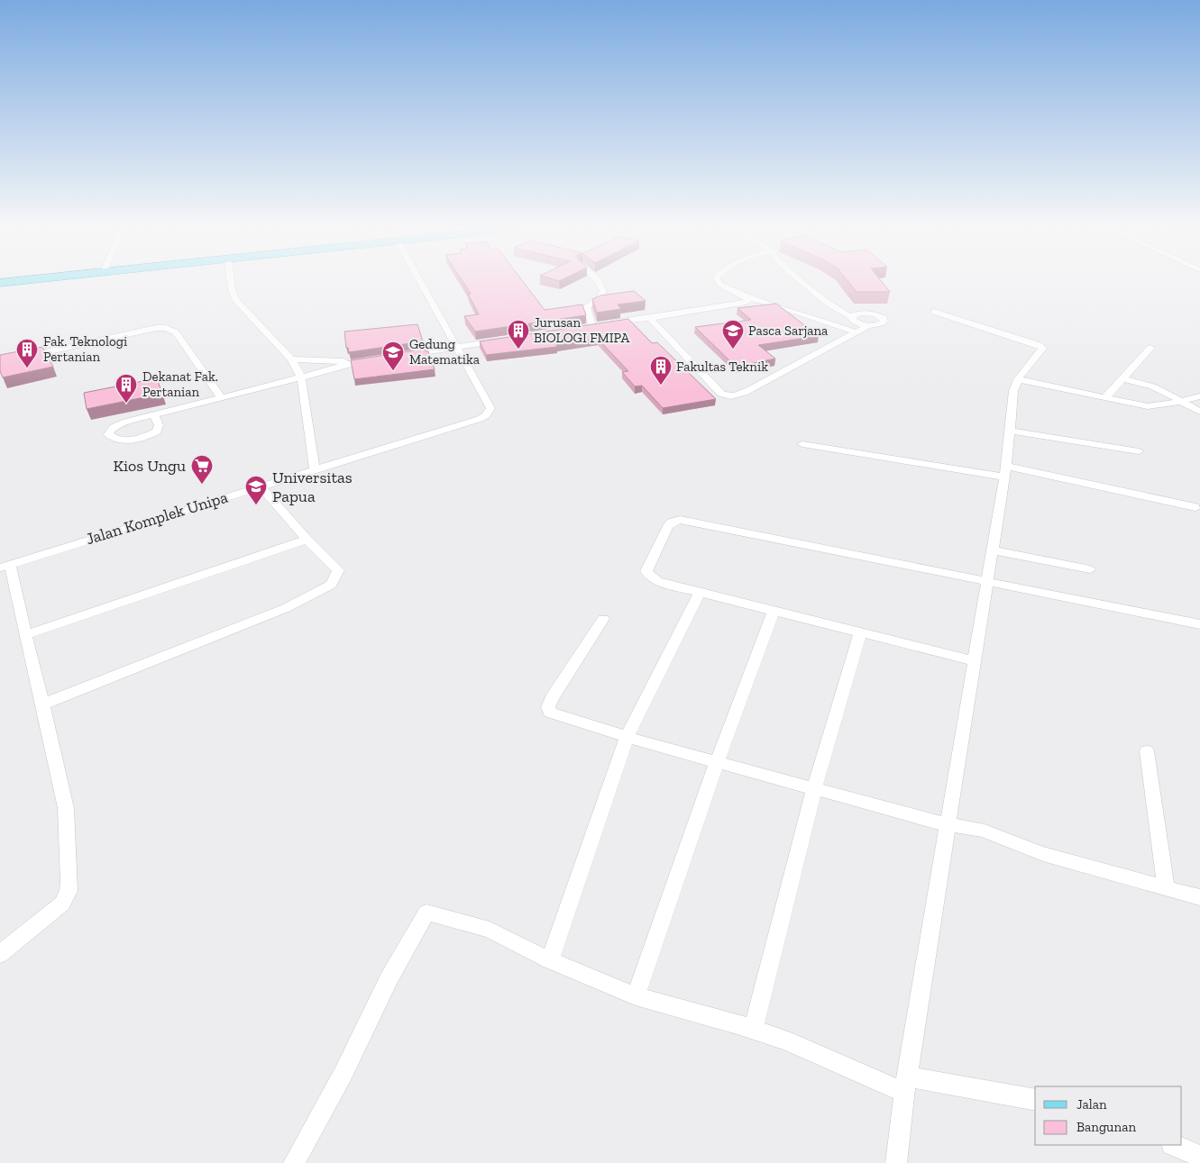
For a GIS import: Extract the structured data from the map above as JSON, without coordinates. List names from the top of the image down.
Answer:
{
  "streets": {
    "street": ["Jalan Komplek Unipa"]
  },
  "places": {
    "building": [
      "Jurusan BIOLOGI FMIPA",
      "Fak. Teknologi Pertanian",
      "Fakultas Teknik",
      "Dekanat Fak. Pertanian"
    ],
    "school or university": ["Pasca Sarjana", "Gedung Matematika", "Universitas Papua"],
    "supermarket": ["Kios Ungu"]
  },
  "legend": ["Jalan", "Bangunan"]
}
